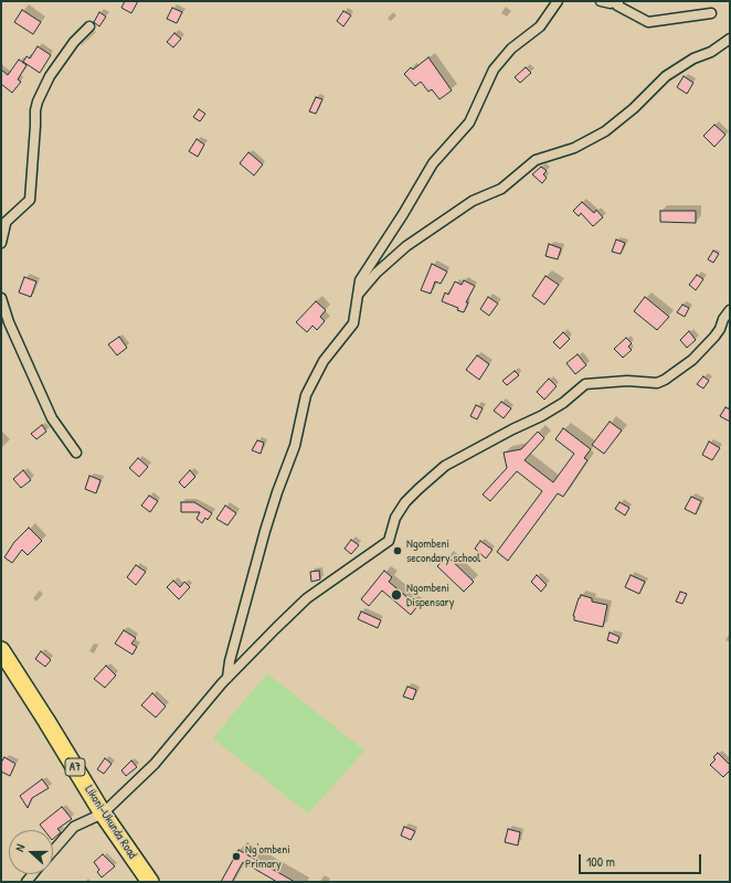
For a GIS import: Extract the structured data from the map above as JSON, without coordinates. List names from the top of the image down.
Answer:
{
  "streets": {
    "highway": ["A7", "Likoni-Ukunda Road"]
  },
  "places": ["Ngombeni secondary school", "Ngombeni Dispensary", "Ng'ombeni Primary"],
  "scale_bar": "100 m",
  "north": "left"
}
